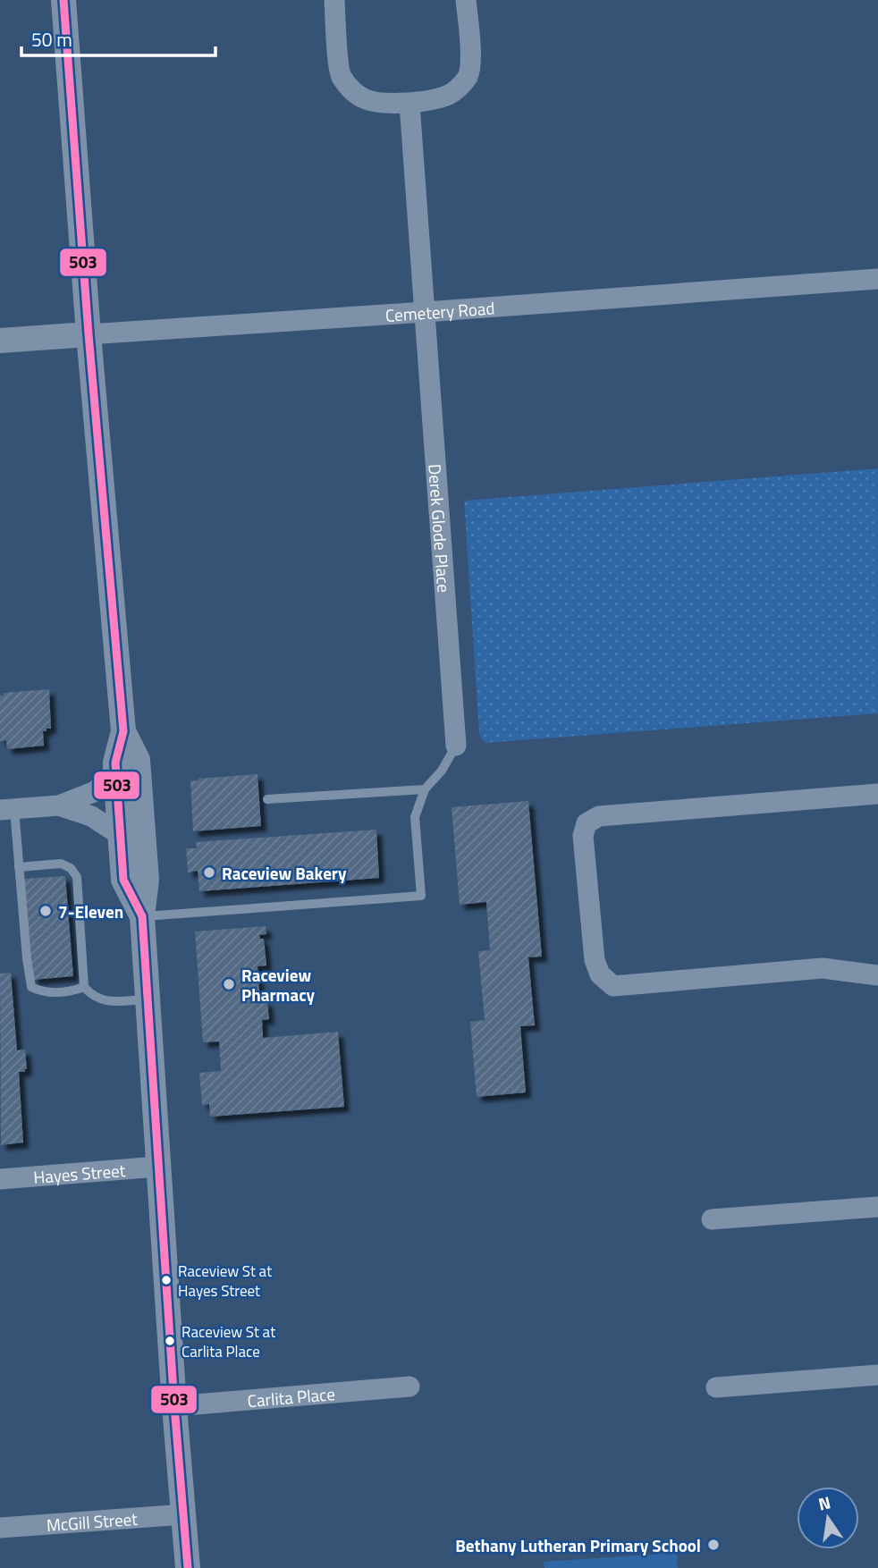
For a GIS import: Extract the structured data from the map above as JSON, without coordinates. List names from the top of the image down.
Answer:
{
  "streets": {
    "street": [
      "Cemetery Road",
      "Derek Glode Place",
      "Hayes Street",
      "Carlita Place",
      "McGill Street"
    ]
  },
  "crossings": [
    ["Cemetery Road", "Derek Glode Place"]
  ],
  "places": [
    "Raceview Bakery",
    "7-Eleven",
    "Raceview Pharmacy",
    "Raceview St at Hayes Street",
    "Raceview St at Carlita Place",
    "Bethany Lutheran Primary School"
  ],
  "lines": ["transit line 503"],
  "scale_bar": "50 m",
  "north": "top"
}
